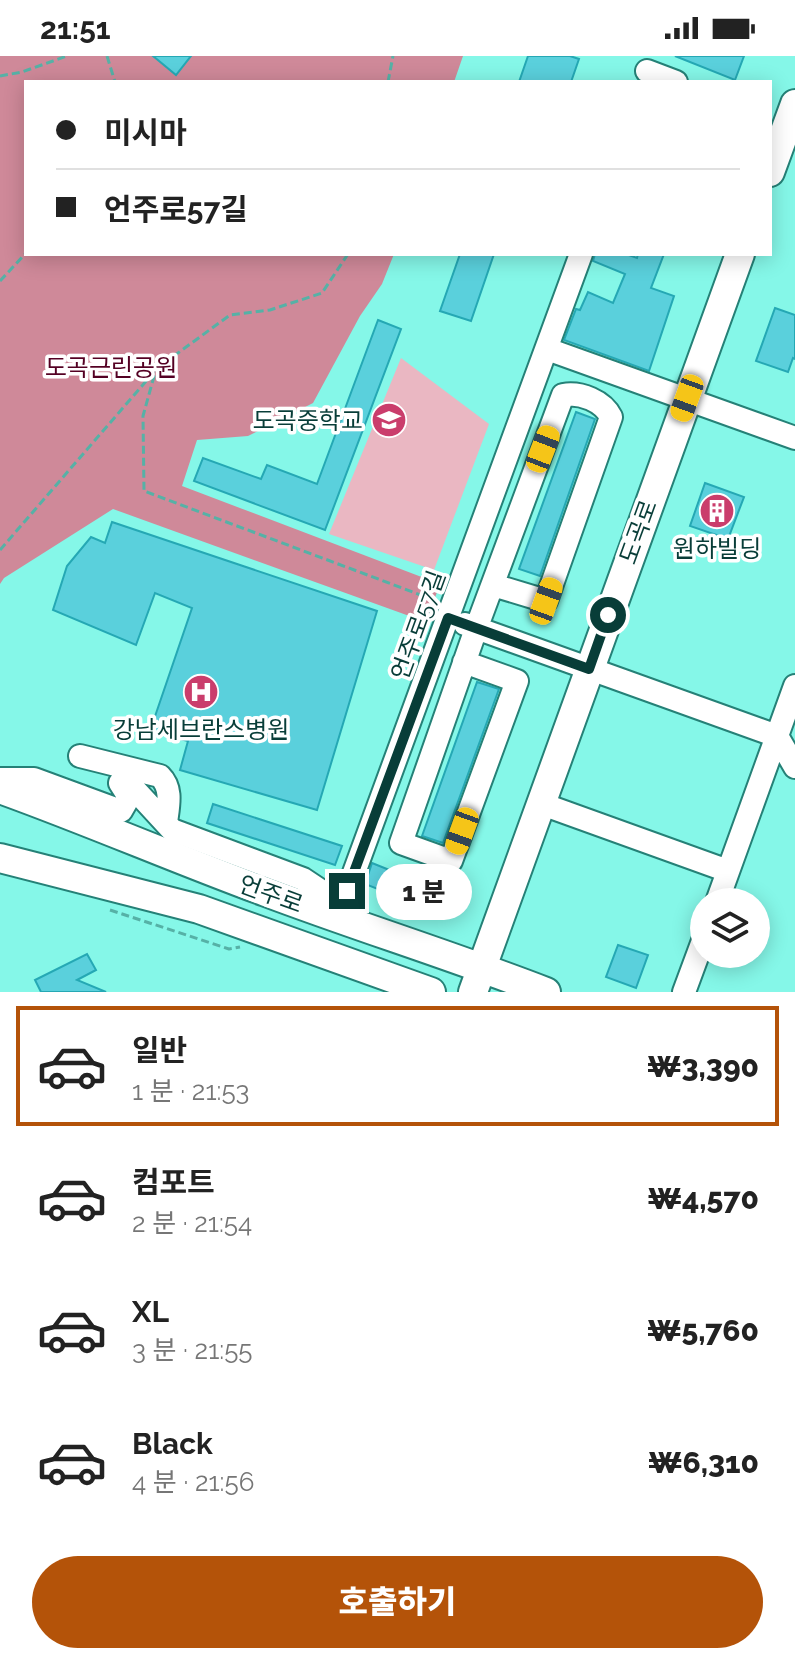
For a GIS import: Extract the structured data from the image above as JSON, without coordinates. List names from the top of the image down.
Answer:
{
  "streets": {
    "main road": ["도곡로", "언주로"],
    "street": ["언주로57길"]
  },
  "crossings": [
    ["도곡로", "언주로"],
    ["언주로57길", "언주로"]
  ],
  "parks": ["도곡근린공원"],
  "places": {
    "school or university": ["도곡중학교"],
    "building": ["원하빌딩"],
    "hospital": ["강남세브란스병원"]
  },
  "page": {
    "status": "21:51",
    "banner": ["미시마", "언주로57길"],
    "bubble": "1 분",
    "list": [
      {
        "name": "일반",
        "note": "1 분 · 21:53",
        "value": "₩3,390"
      },
      {
        "name": "컴포트",
        "note": "2 분 · 21:54",
        "value": "₩4,570"
      },
      {
        "name": "XL",
        "note": "3 분 · 21:55",
        "value": "₩5,760"
      },
      {
        "name": "Black",
        "note": "4 분 · 21:56",
        "value": "₩6,310"
      }
    ],
    "buttons": "호출하기"
  }
}
